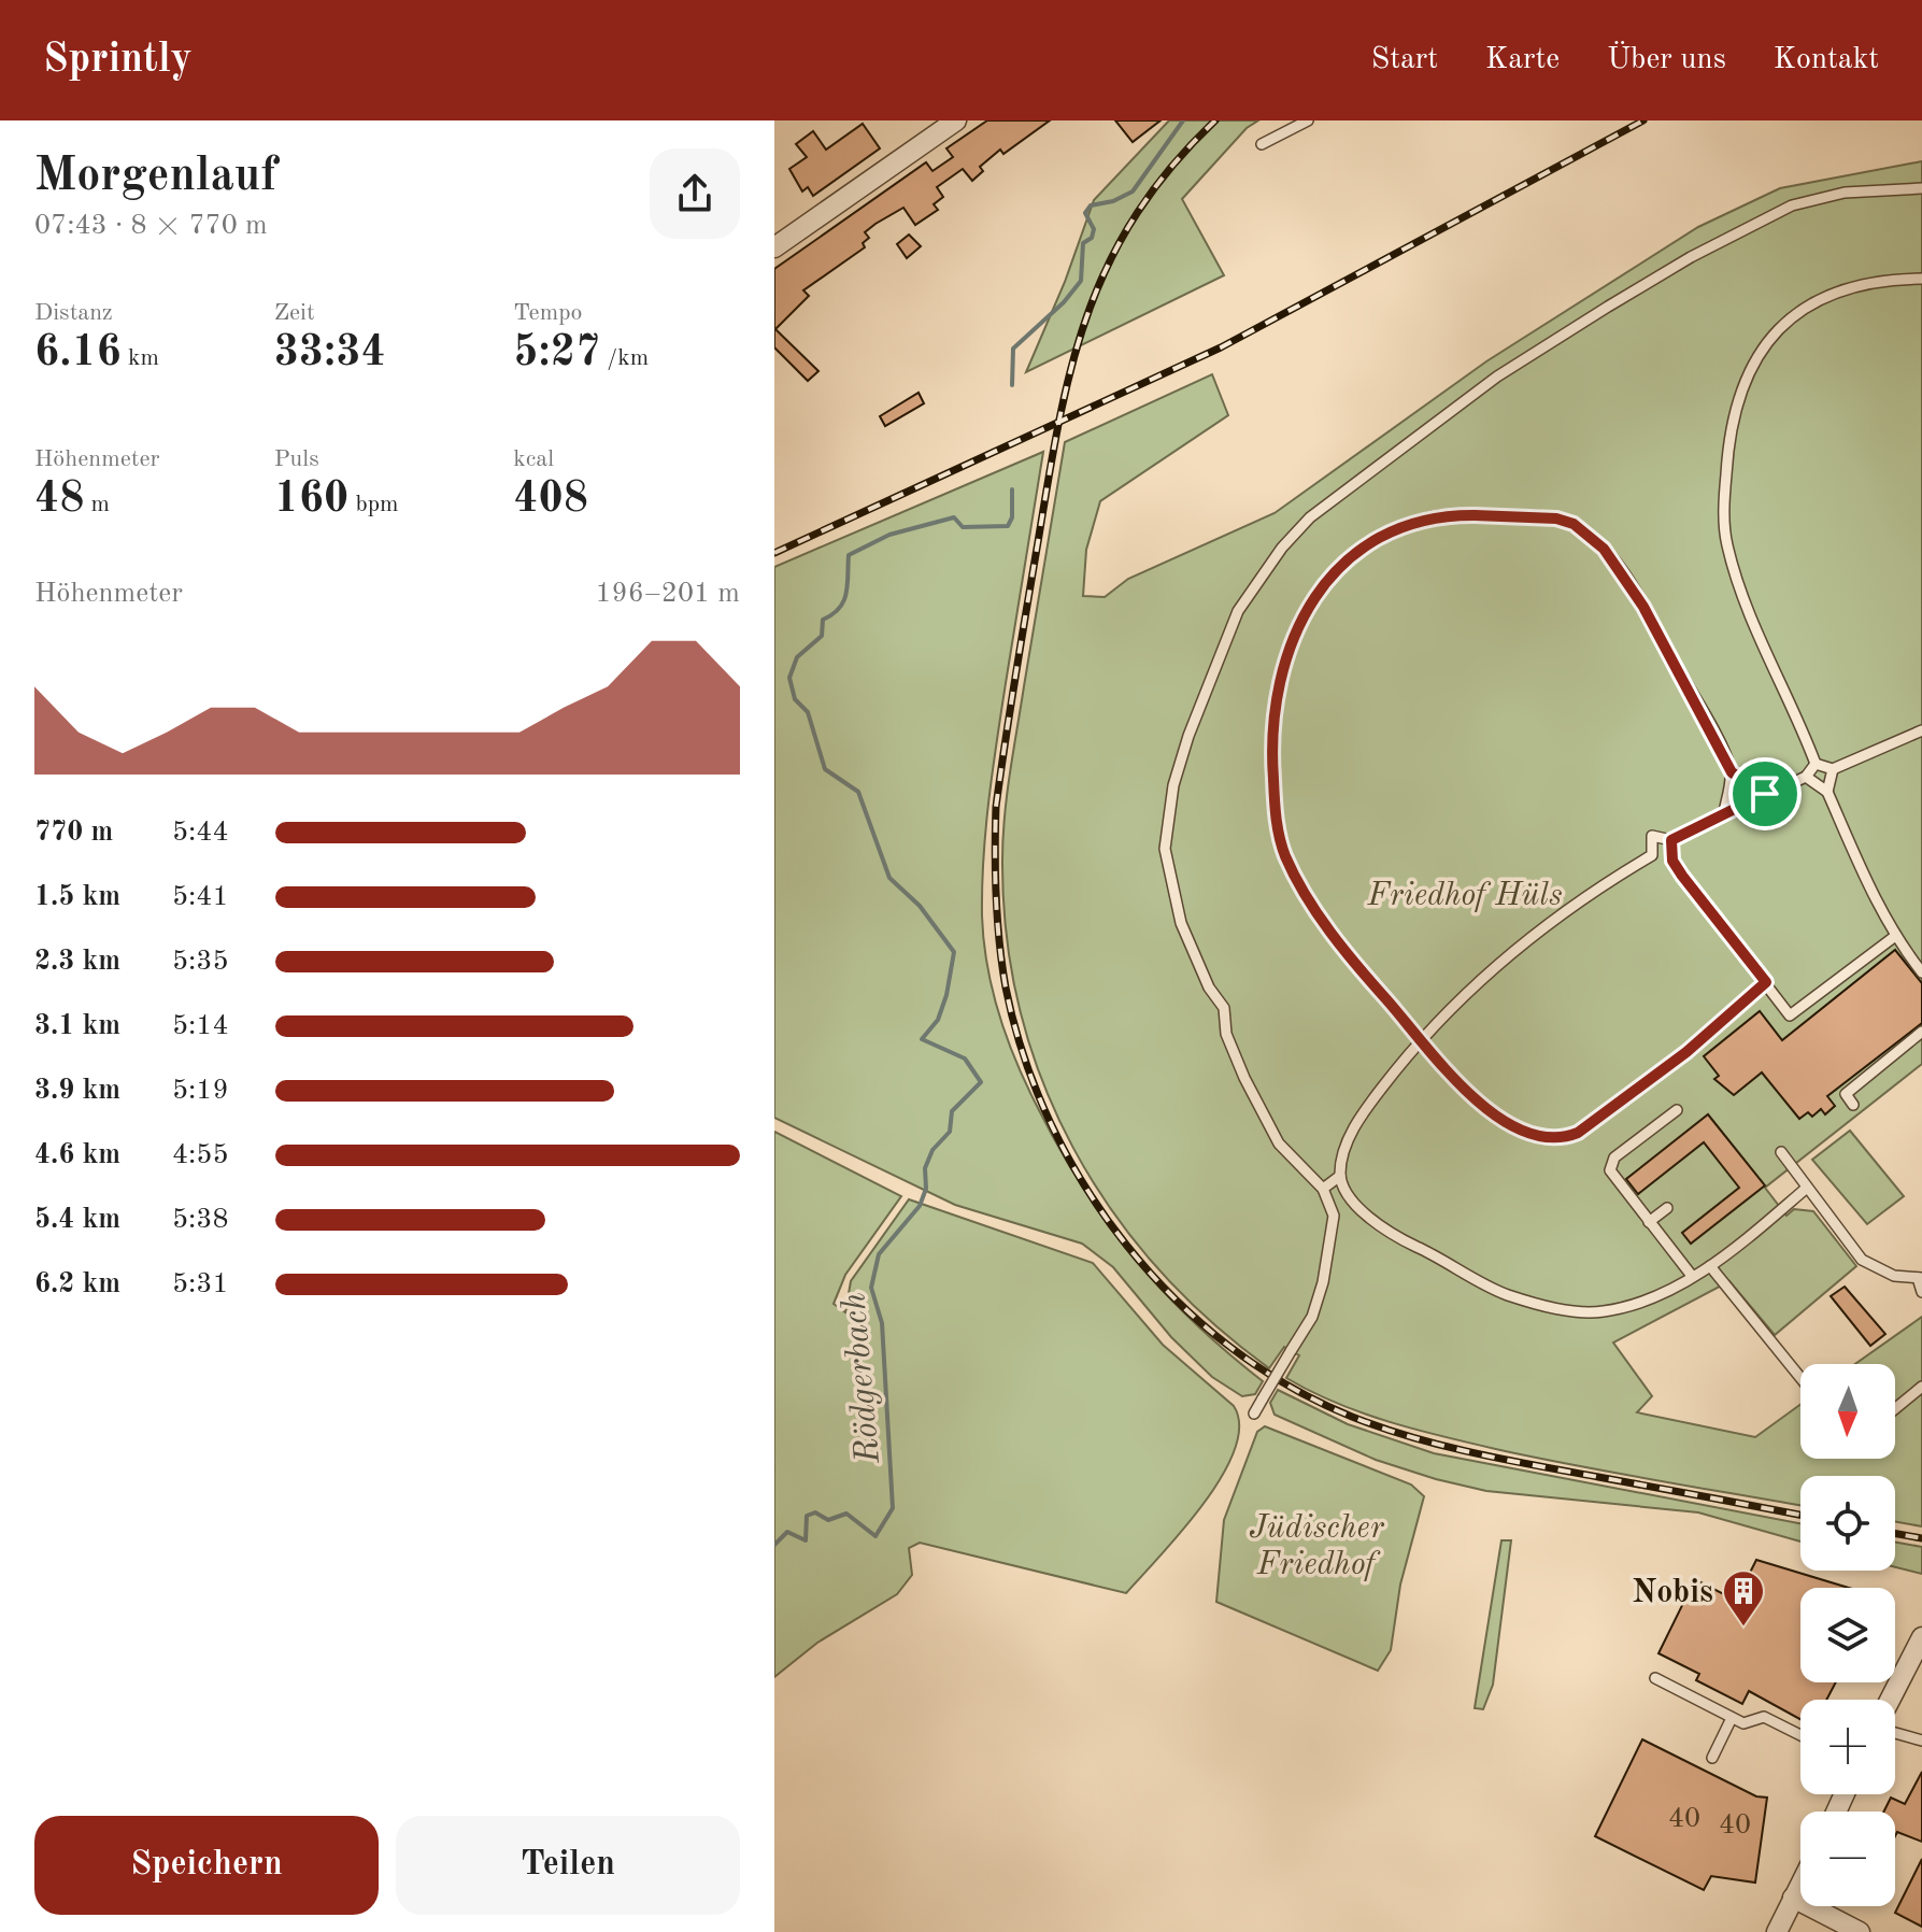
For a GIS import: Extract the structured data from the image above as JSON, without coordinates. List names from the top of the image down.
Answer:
{
  "water": ["Rödgerbach"],
  "parks": ["Friedhof Hüls", "Jüdischer Friedhof"],
  "places": {
    "building": ["Nobis"]
  },
  "house_numbers": ["40", "40"],
  "north": "bottom",
  "page": {
    "header": "Sprintly",
    "nav": [
      "Start",
      "Karte",
      "Über uns",
      "Kontakt"
    ],
    "heading": ["Morgenlauf", "07:43 · 8 × 770 m"],
    "stats": [
      ["Distanz", "6.16 km"],
      ["Zeit", "33:34"],
      ["Tempo", "5:27 /km"],
      ["Höhenmeter", "48 m"],
      ["Puls", "160 bpm"],
      ["kcal", "408"]
    ],
    "chart": ["Höhenmeter", "196–201 m"],
    "list": [
      {
        "name": "770 m",
        "note": "5:44"
      },
      {
        "name": "1.5 km",
        "note": "5:41"
      },
      {
        "name": "2.3 km",
        "note": "5:35"
      },
      {
        "name": "3.1 km",
        "note": "5:14"
      },
      {
        "name": "3.9 km",
        "note": "5:19"
      },
      {
        "name": "4.6 km",
        "note": "4:55"
      },
      {
        "name": "5.4 km",
        "note": "5:38"
      },
      {
        "name": "6.2 km",
        "note": "5:31"
      }
    ],
    "map_buttons": ["+", "−"],
    "buttons": ["Speichern", "Teilen"]
  }
}
